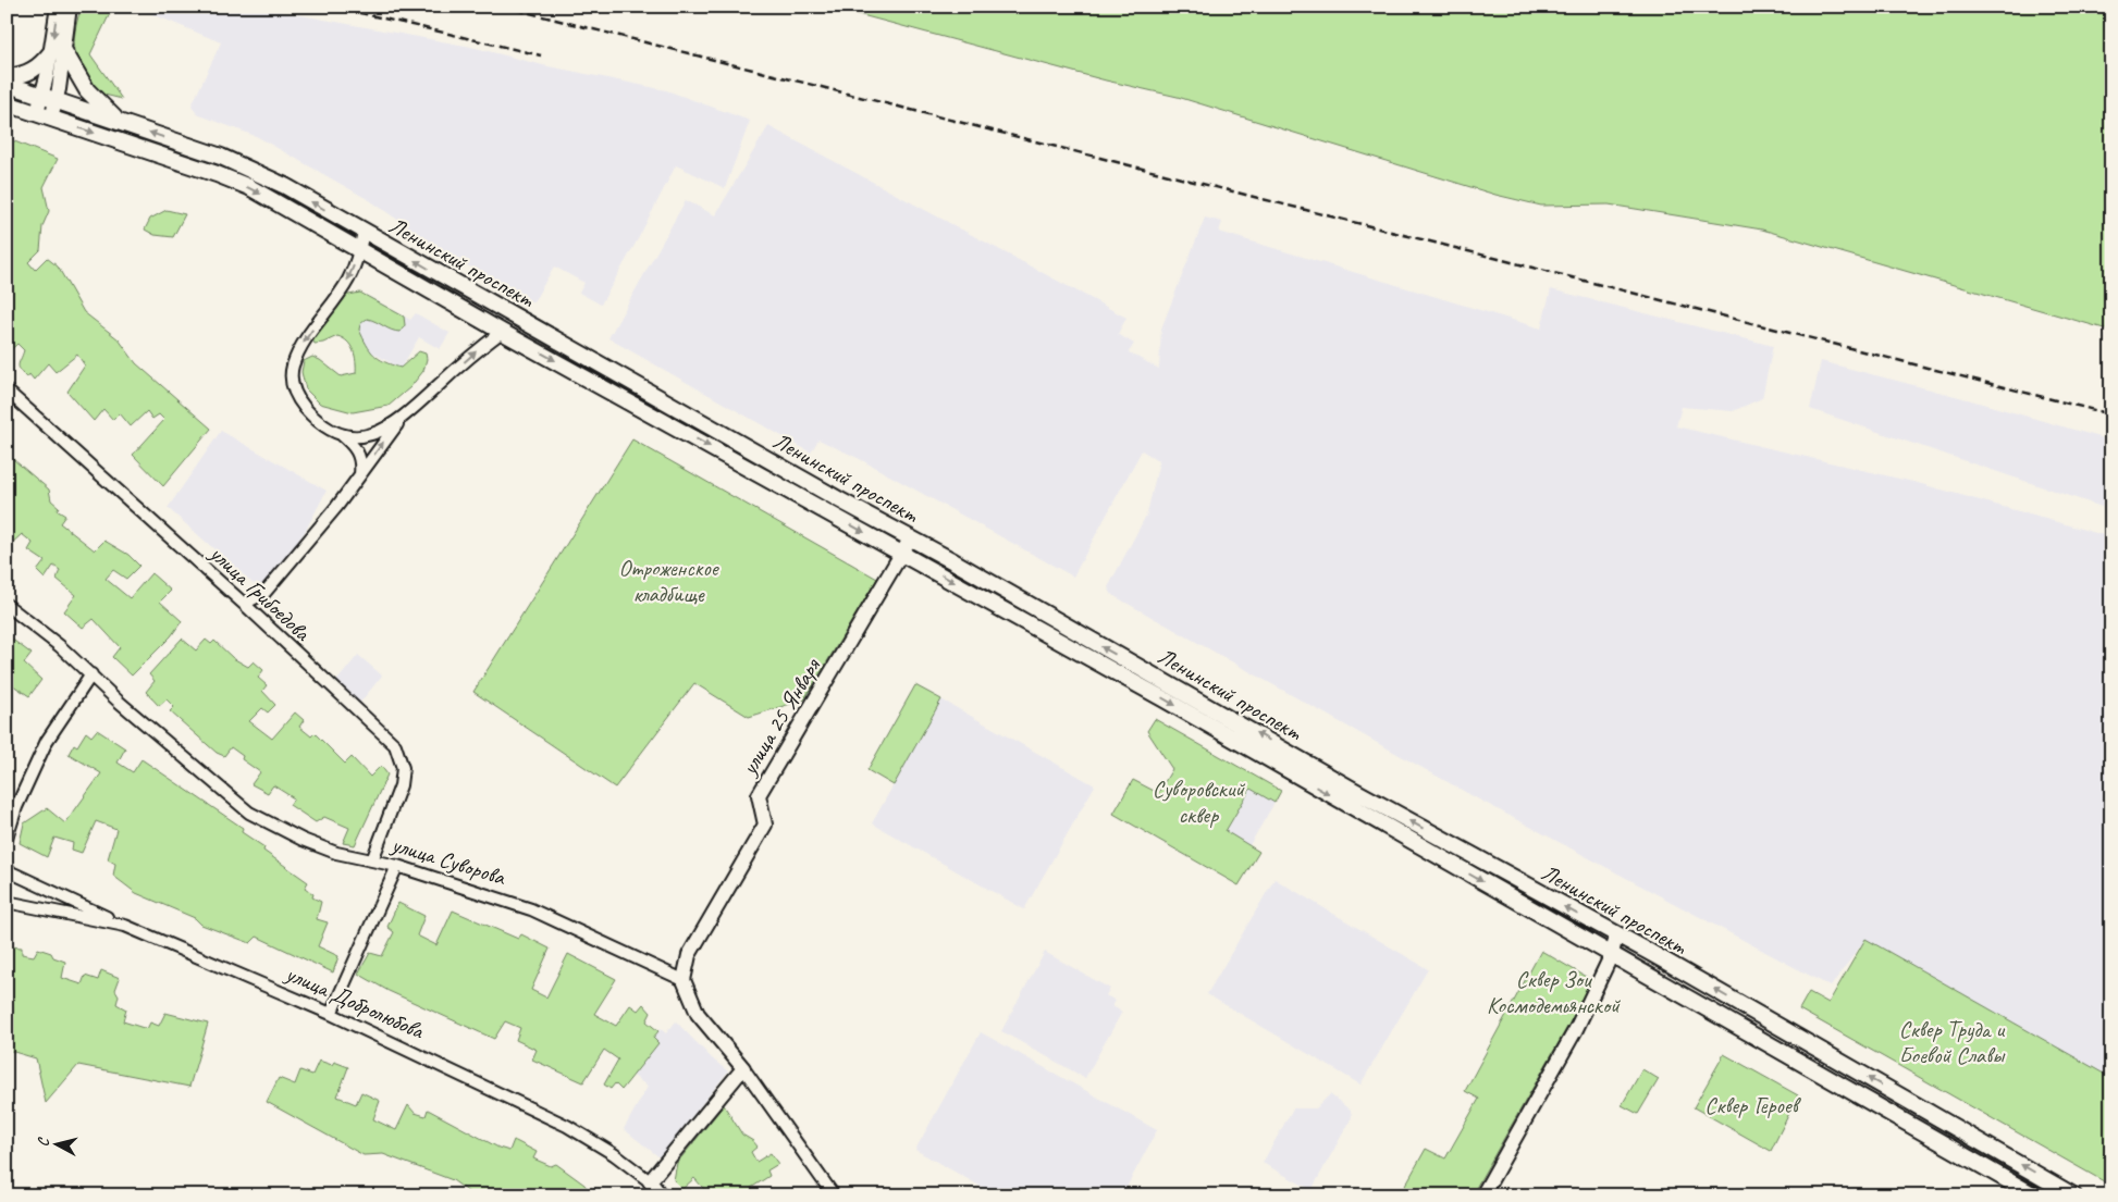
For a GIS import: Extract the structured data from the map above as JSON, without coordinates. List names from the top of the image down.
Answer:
{
  "streets": {
    "main road": ["Ленинский проспект"],
    "street": [
      "улица Грибоедова",
      "улица 25 Января",
      "улица Суворова",
      "улица Добролюбова"
    ]
  },
  "crossings": [
    ["Ленинский проспект", "улица 25 Января"],
    ["улица Грибоедова", "улица Суворова"],
    ["улица 25 Января", "улица Суворова"]
  ],
  "parks": [
    "Отроженское кладбище",
    "Суворовский сквер",
    "Сквер Зои Космодемьянской",
    "Сквер Труда и Боевой Славы",
    "Сквер Героев"
  ],
  "north": "left"
}
